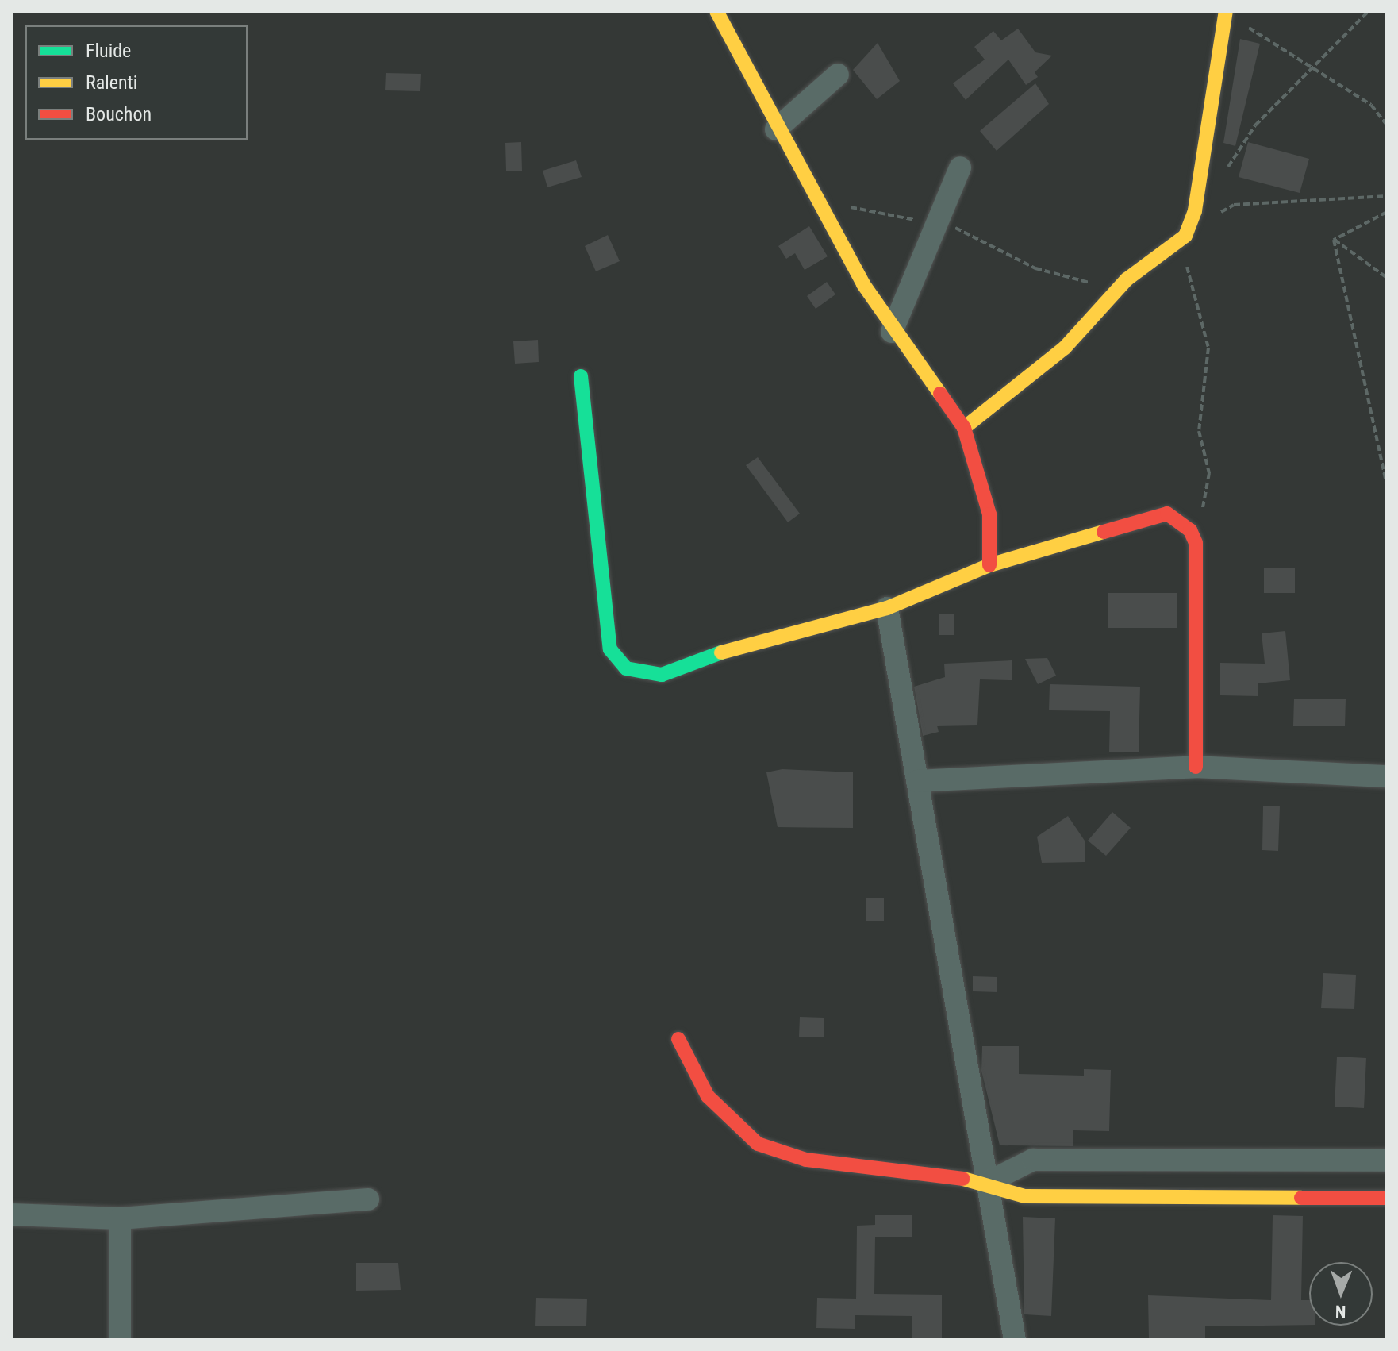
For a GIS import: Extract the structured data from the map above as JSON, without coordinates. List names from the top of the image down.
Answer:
{
  "legend": ["Fluide", "Ralenti", "Bouchon"],
  "north": "bottom"
}
